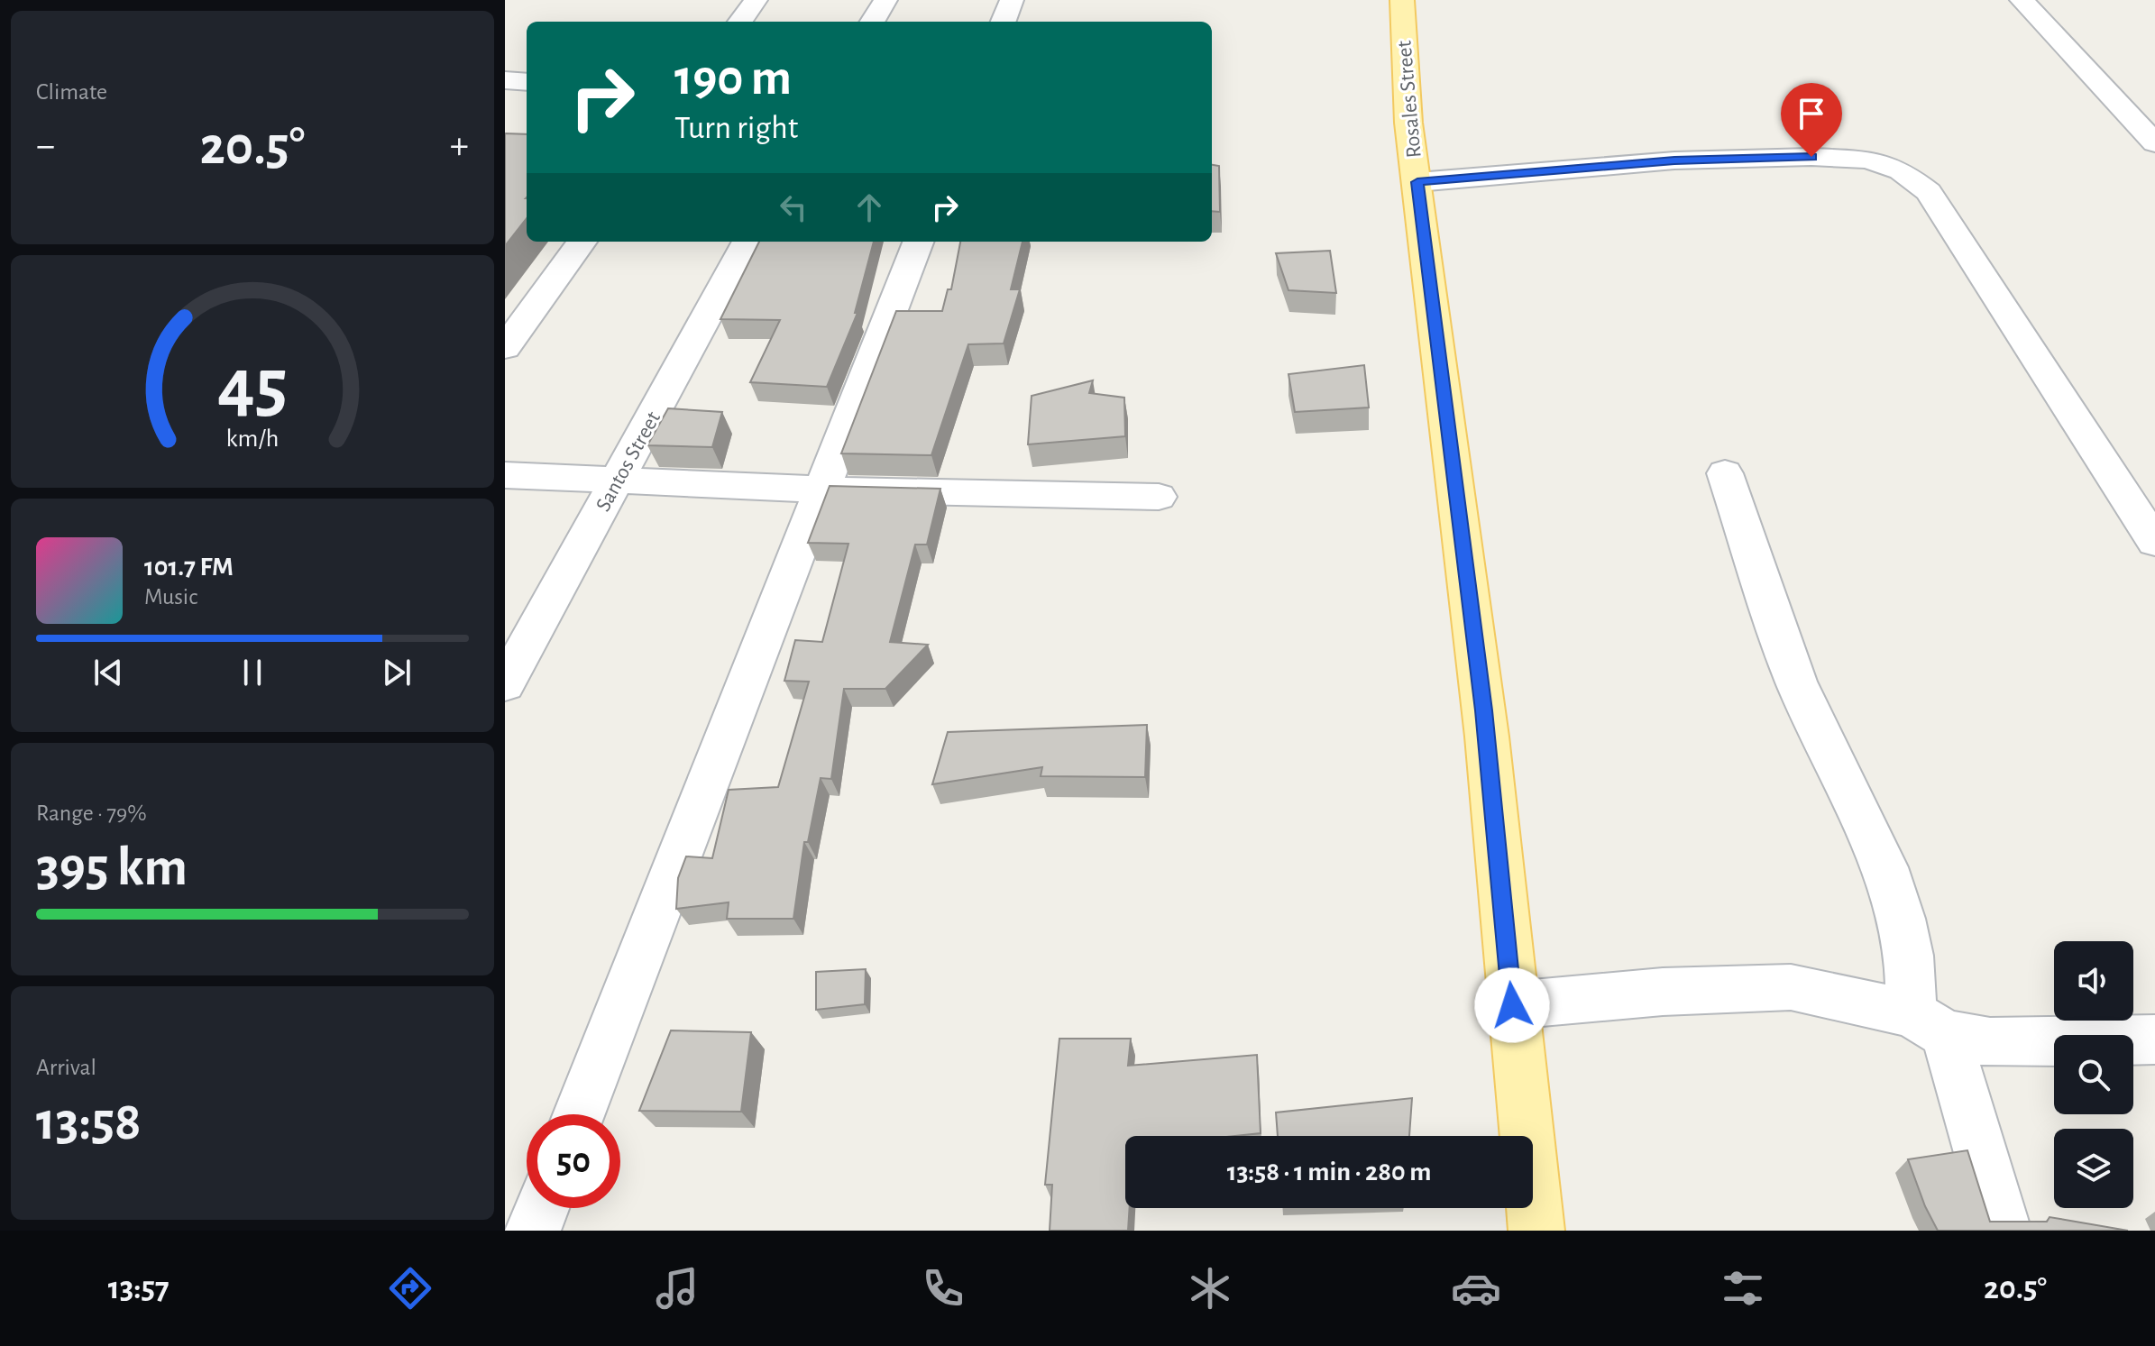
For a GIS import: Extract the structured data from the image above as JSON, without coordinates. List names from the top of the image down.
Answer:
{
  "streets": {
    "main road": ["Rosales Street"],
    "street": ["Santos Street"]
  },
  "page": {
    "tile": [
      "Climate",
      ["Range · 79%", "395 km"],
      ["Arrival", "13:58"]
    ],
    "turn": ["190 m", "Turn right"],
    "heat": ["−", "20.5°", "+"],
    "song": ["101.7 FM", "Music"],
    "limit": "50",
    "trip": "13:58 · 1 min · 280 m",
    "tabs": ["13:57", "20.5°"],
    "gauge": ["45", "km/h"]
  }
}
